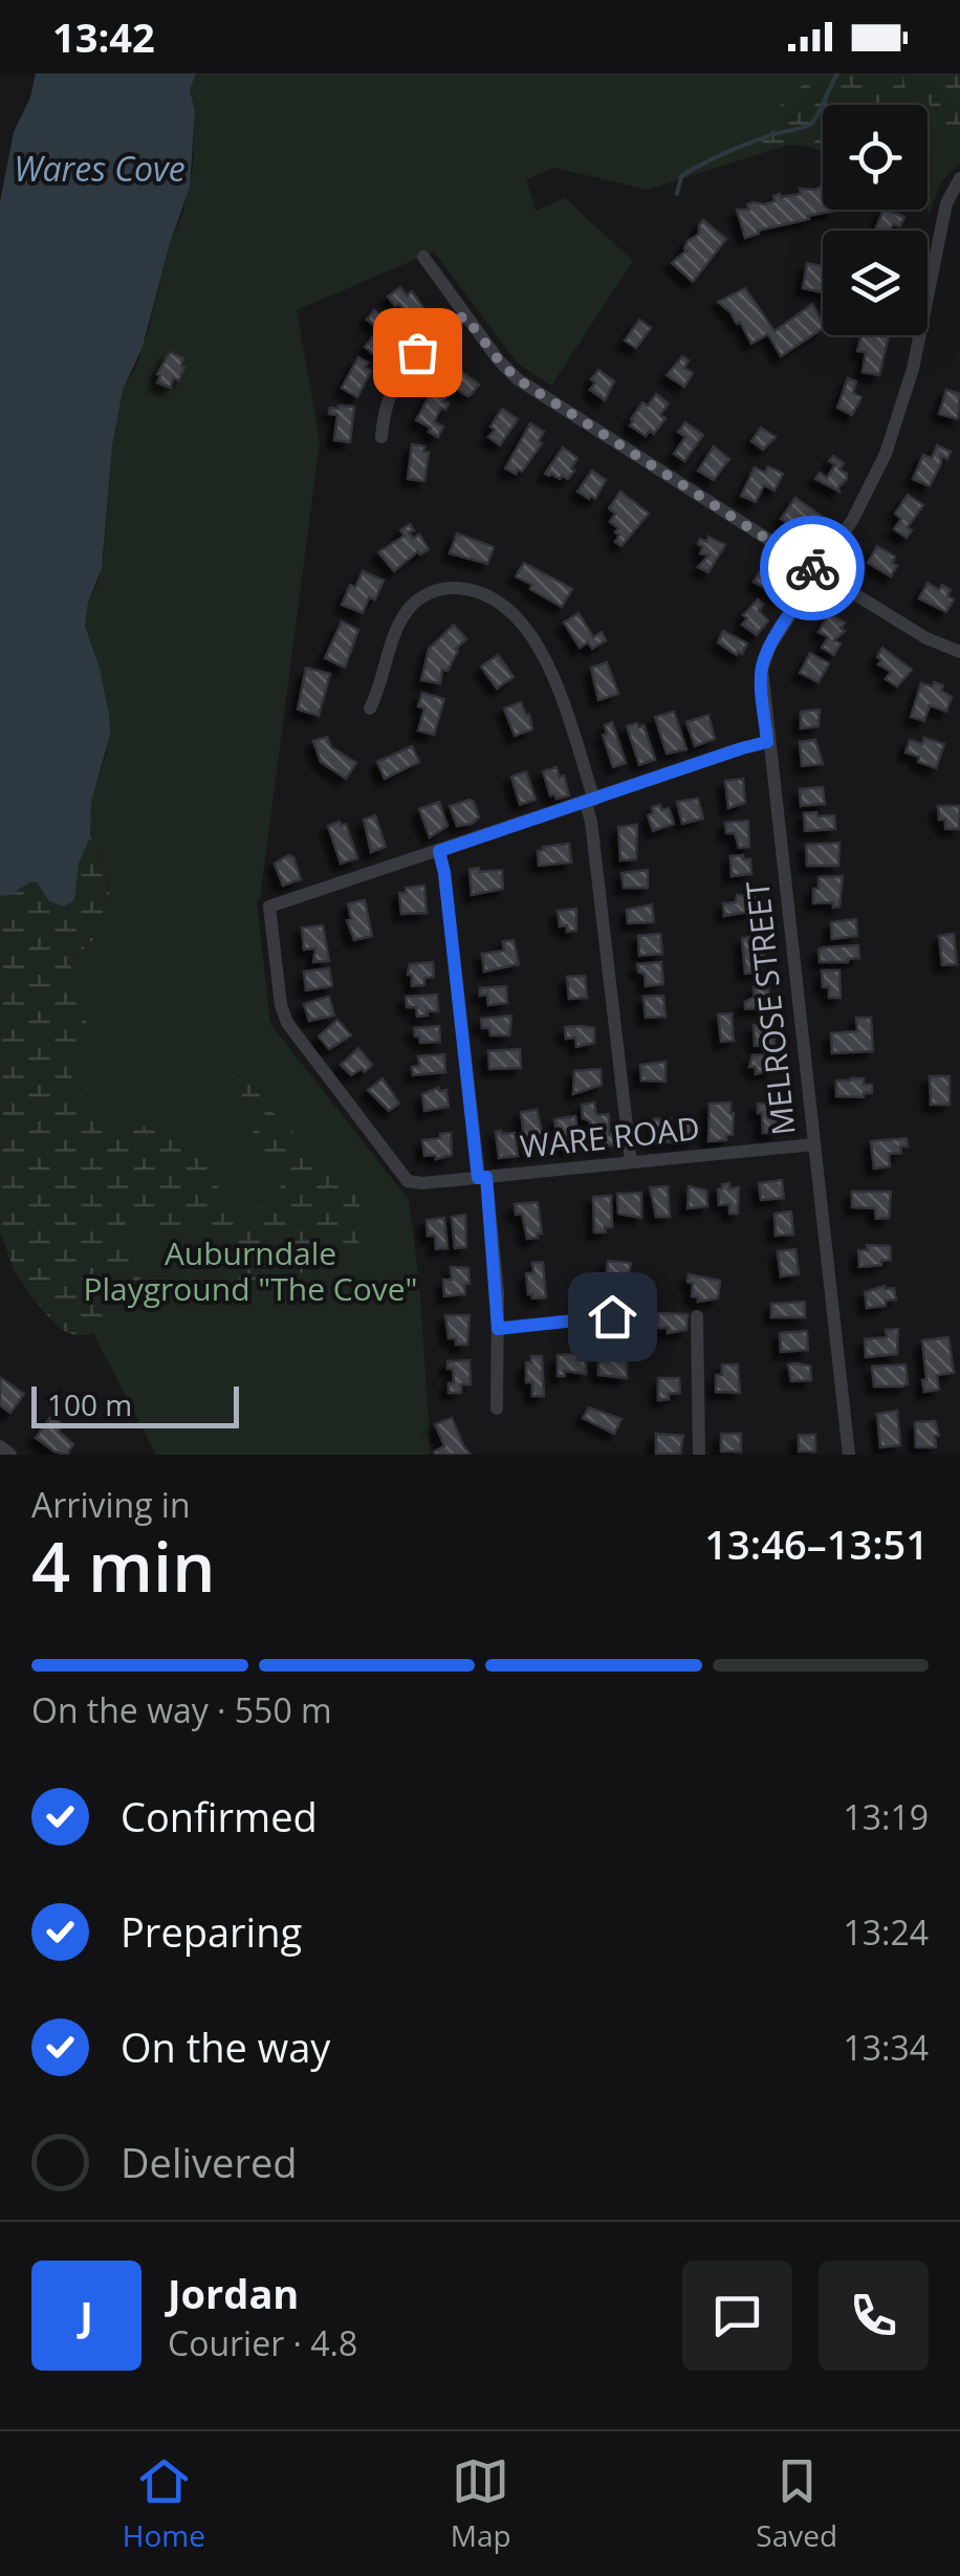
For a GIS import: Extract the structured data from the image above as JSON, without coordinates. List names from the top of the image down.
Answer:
{
  "streets": {
    "street": ["MELROSE STREET", "WARE ROAD"]
  },
  "crossings": [
    ["MELROSE STREET", "WARE ROAD"]
  ],
  "water": ["Wares Cove"],
  "parks": ["Auburndale Playground \"The Cove\""],
  "scale_bar": "100 m",
  "page": {
    "status": "13:42",
    "scale": "100 m",
    "heading": ["4 min", "Arriving in", "13:46–13:51"],
    "panel": ["Jordan", "Courier · 4.8"],
    "bar": "On the way · 550 m",
    "list": [
      ["Confirmed", "13:19"],
      ["Preparing", "13:24"],
      ["On the way", "13:34"],
      "Delivered"
    ],
    "round": "J",
    "tabs": ["Home", "Map", "Saved"]
  }
}
